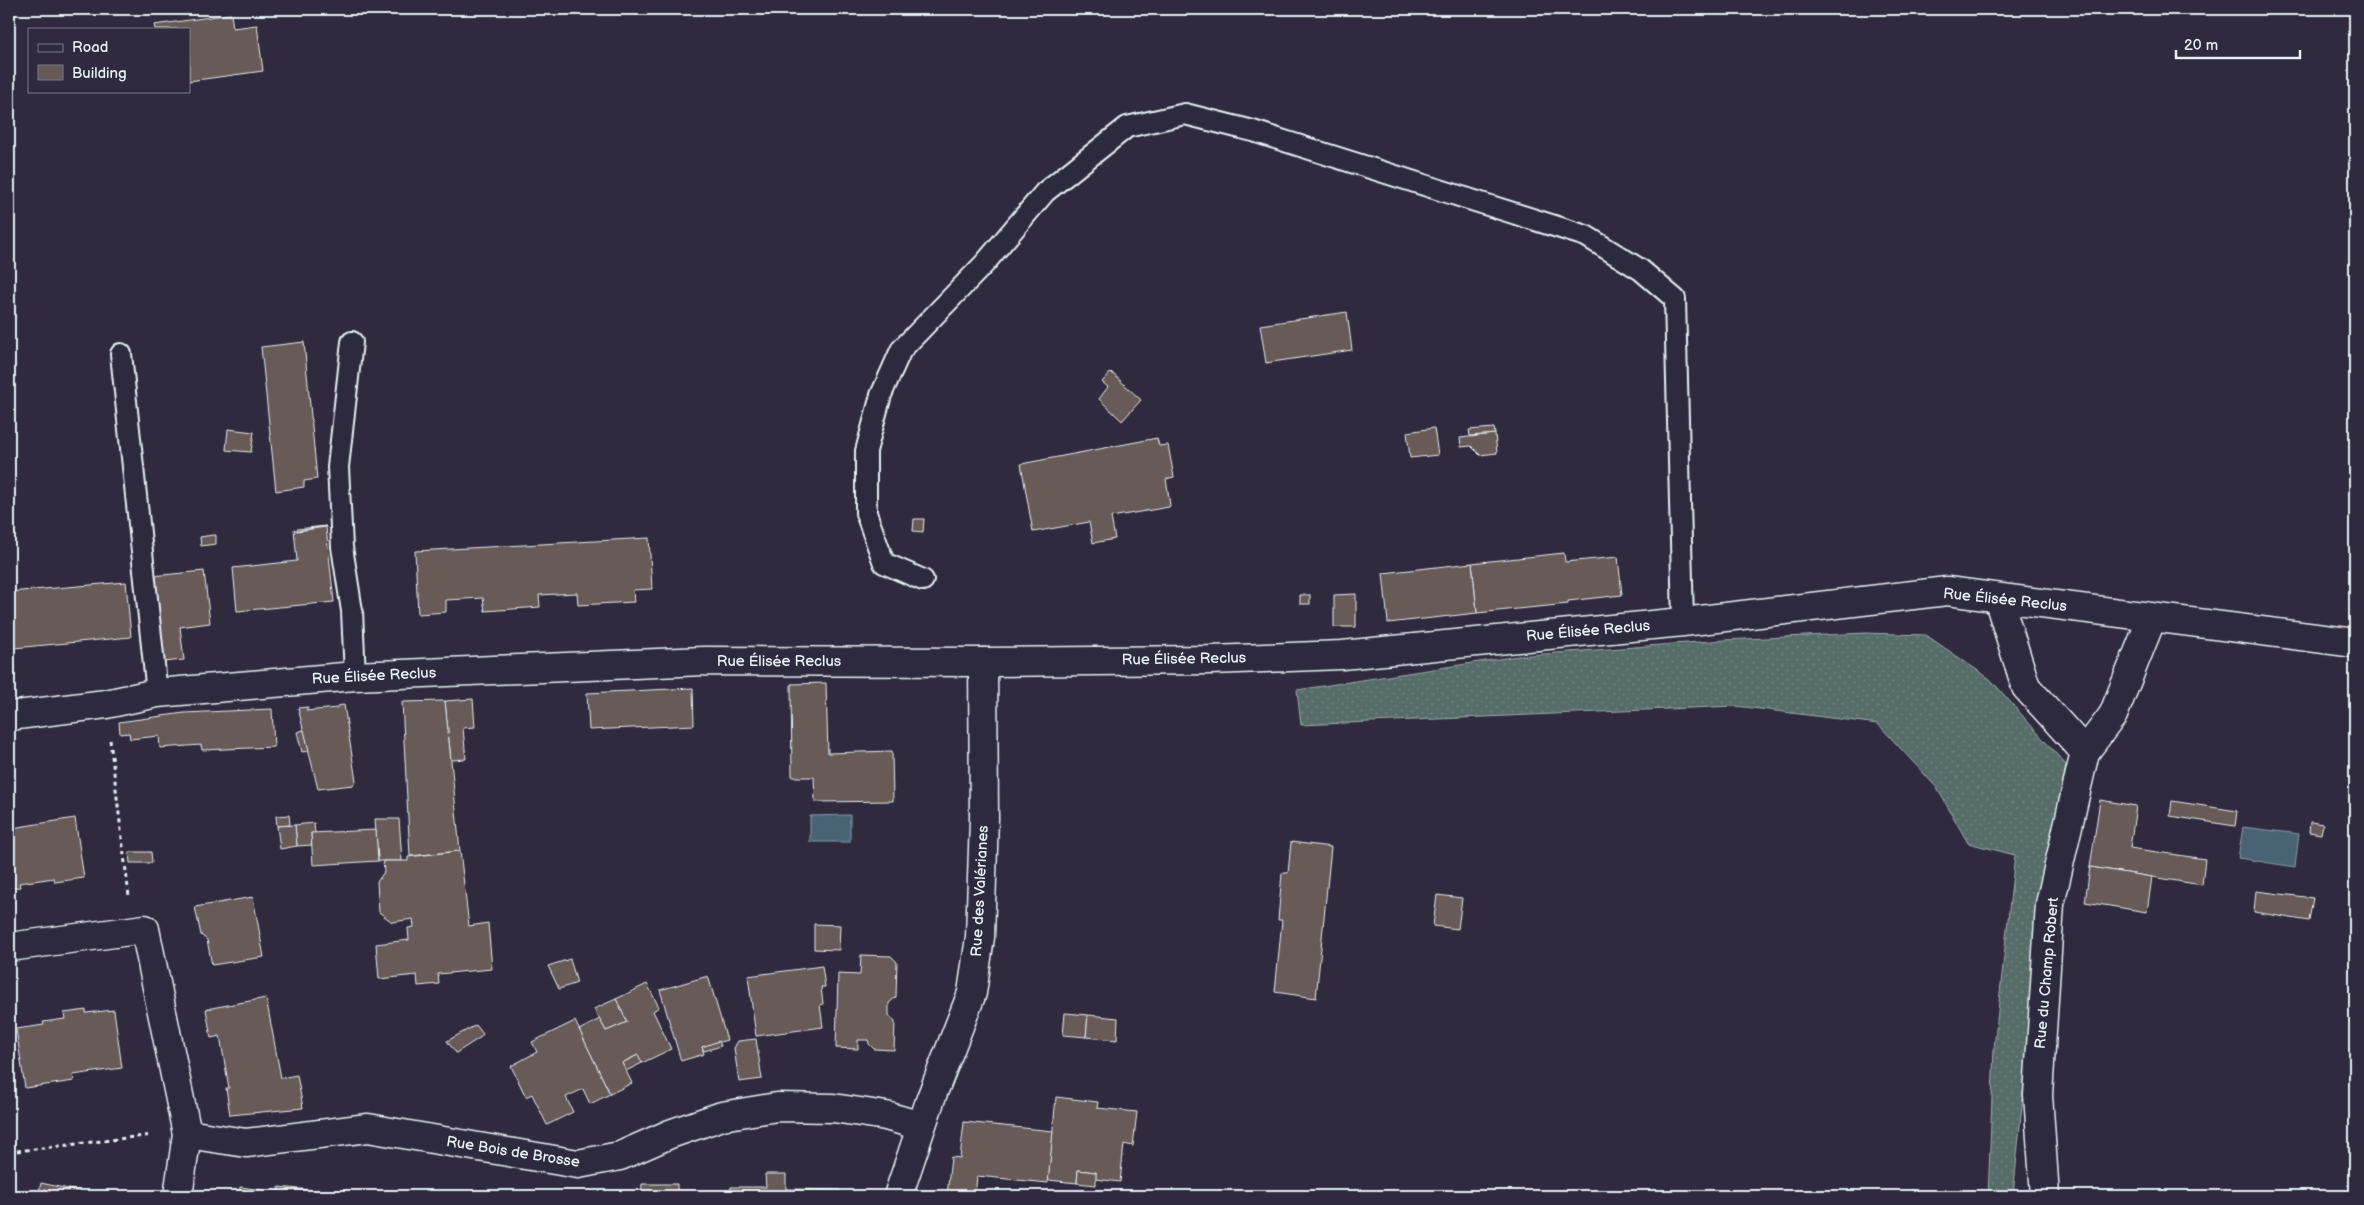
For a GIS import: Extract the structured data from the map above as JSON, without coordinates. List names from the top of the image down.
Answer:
{
  "streets": {
    "street": [
      "Rue Élisée Reclus",
      "Rue des Valérianes",
      "Rue du Champ Robert",
      "Rue Bois de Brosse"
    ]
  },
  "crossings": [
    ["Rue Élisée Reclus", "Rue des Valérianes"],
    ["Rue Élisée Reclus", "Rue du Champ Robert"],
    ["Rue des Valérianes", "Rue Bois de Brosse"]
  ],
  "legend": ["Road", "Building"],
  "scale_bar": "20 m"
}
